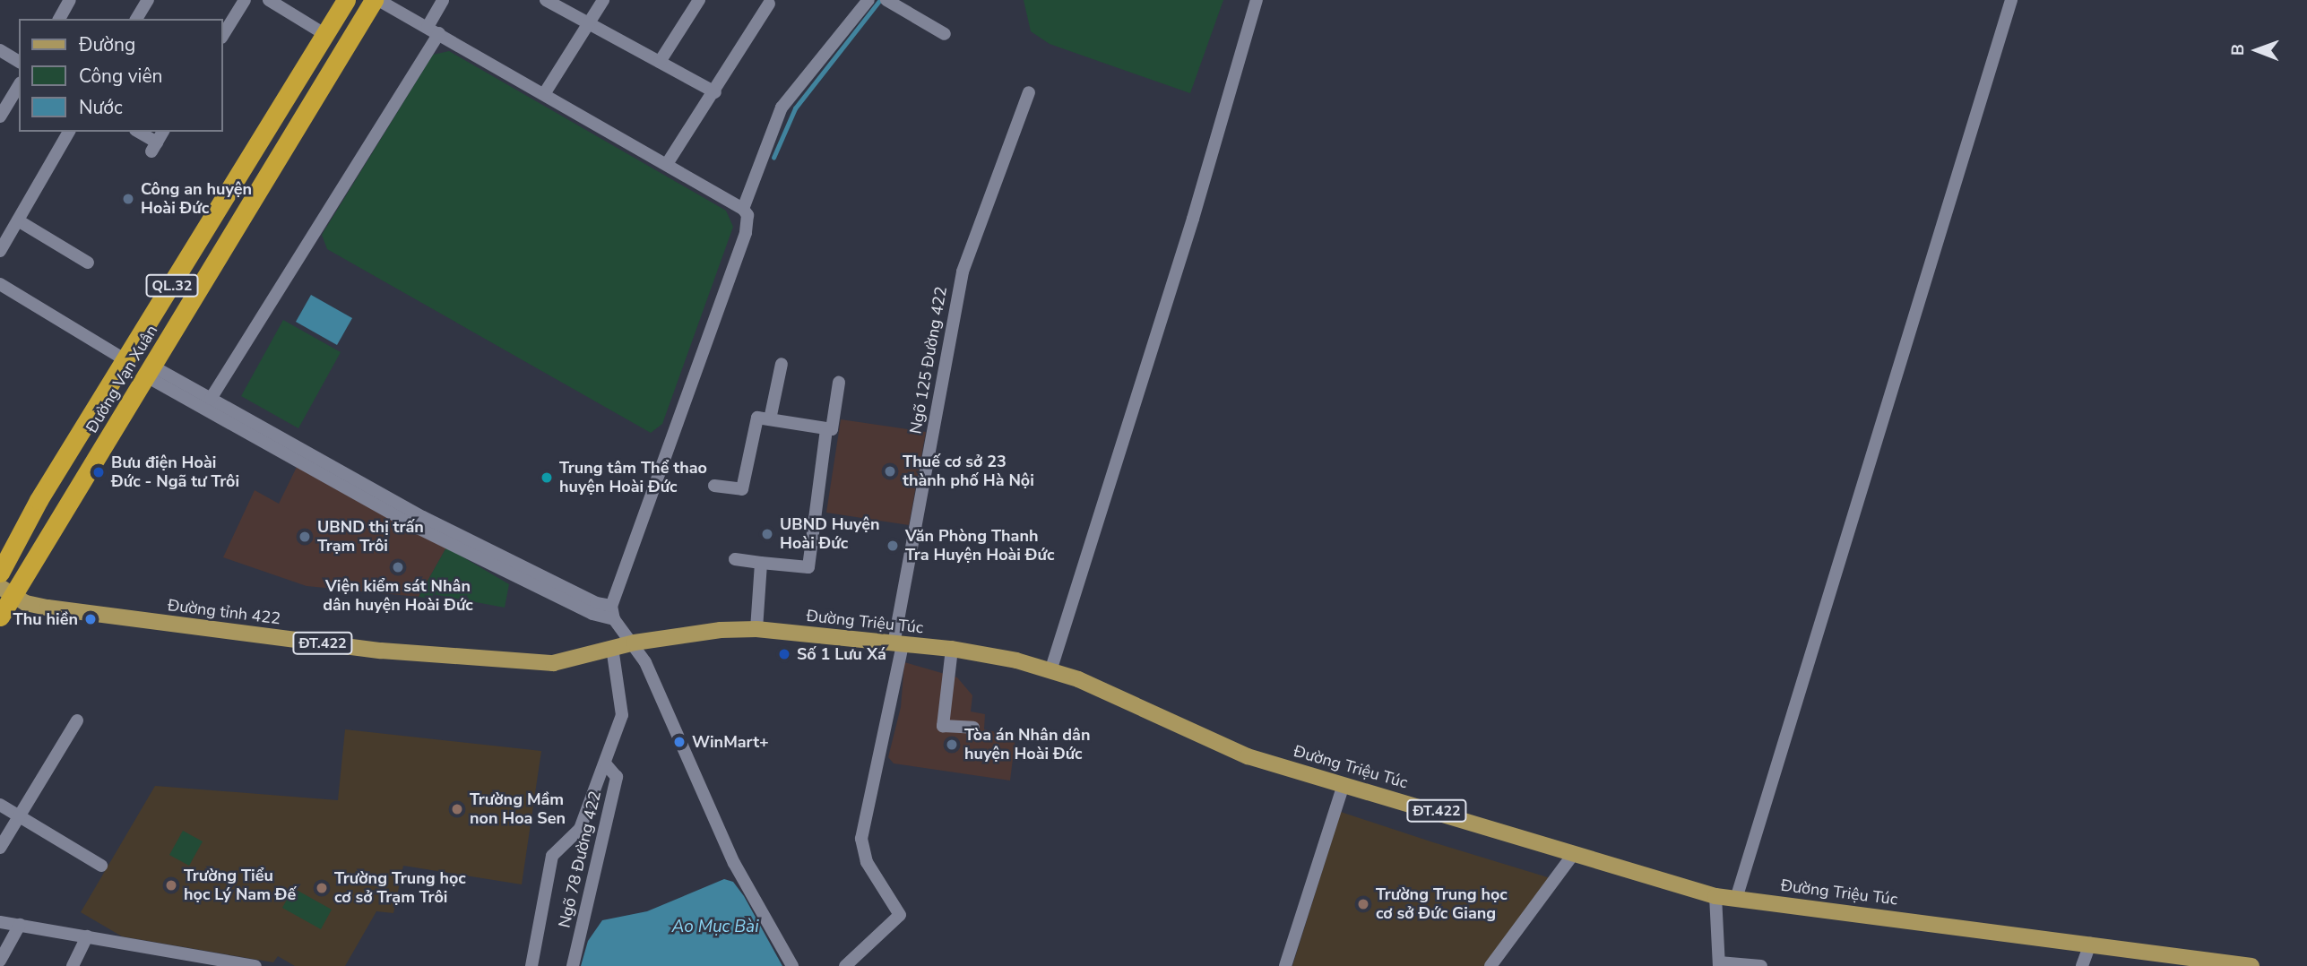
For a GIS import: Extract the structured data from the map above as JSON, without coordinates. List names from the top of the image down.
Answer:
{
  "streets": {
    "highway": ["QL.32", "Đường Vạn Xuân"],
    "main road": ["Đường tỉnh 422", "Đường Triệu Túc", "ĐT.422"],
    "street": ["Ngõ 125 Đường 422", "Ngõ 78 Đường 422"]
  },
  "crossings": [
    ["Ngõ 125 Đường 422", "Đường Triệu Túc"],
    ["Đường Vạn Xuân", "Đường tỉnh 422"],
    ["Đường tỉnh 422", "Đường Triệu Túc"]
  ],
  "water": ["Ao Mục Bài"],
  "places": [
    "Công an huyện Hoài Đức",
    "Thuế cơ sở 23 thành phố Hà Nội",
    "Bưu điện Hoài Đức - Ngã tư Trôi",
    "Trung tâm Thể thao huyện Hoài Đức",
    "UBND Huyện Hoài Đức",
    "UBND thị trấn Trạm Trôi",
    "Văn Phòng Thanh Tra Huyện Hoài Đức",
    "Viện kiểm sát Nhân dân huyện Hoài Đức",
    "Thu hiền",
    "Số 1 Lưu Xá",
    "WinMart+",
    "Tòa án Nhân dân huyện Hoài Đức",
    "Trường Mầm non Hoa Sen",
    "Trường Tiểu học Lý Nam Đế",
    "Trường Trung học cơ sở Trạm Trôi",
    "Trường Trung học cơ sở Đức Giang"
  ],
  "legend": ["Đường", "Công viên", "Nước"],
  "north": "left"
}
